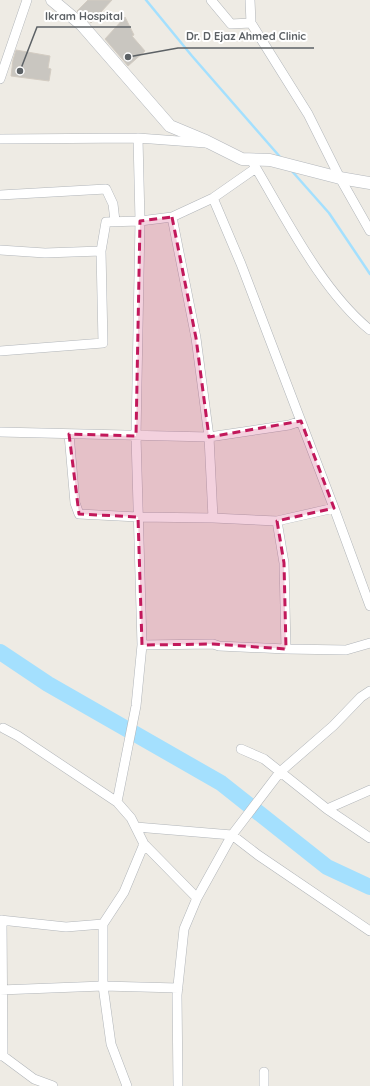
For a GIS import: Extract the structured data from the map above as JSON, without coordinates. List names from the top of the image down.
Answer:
{
  "places": ["Dr. D Ejaz Ahmed Clinic", "Ikram Hospital"]
}
